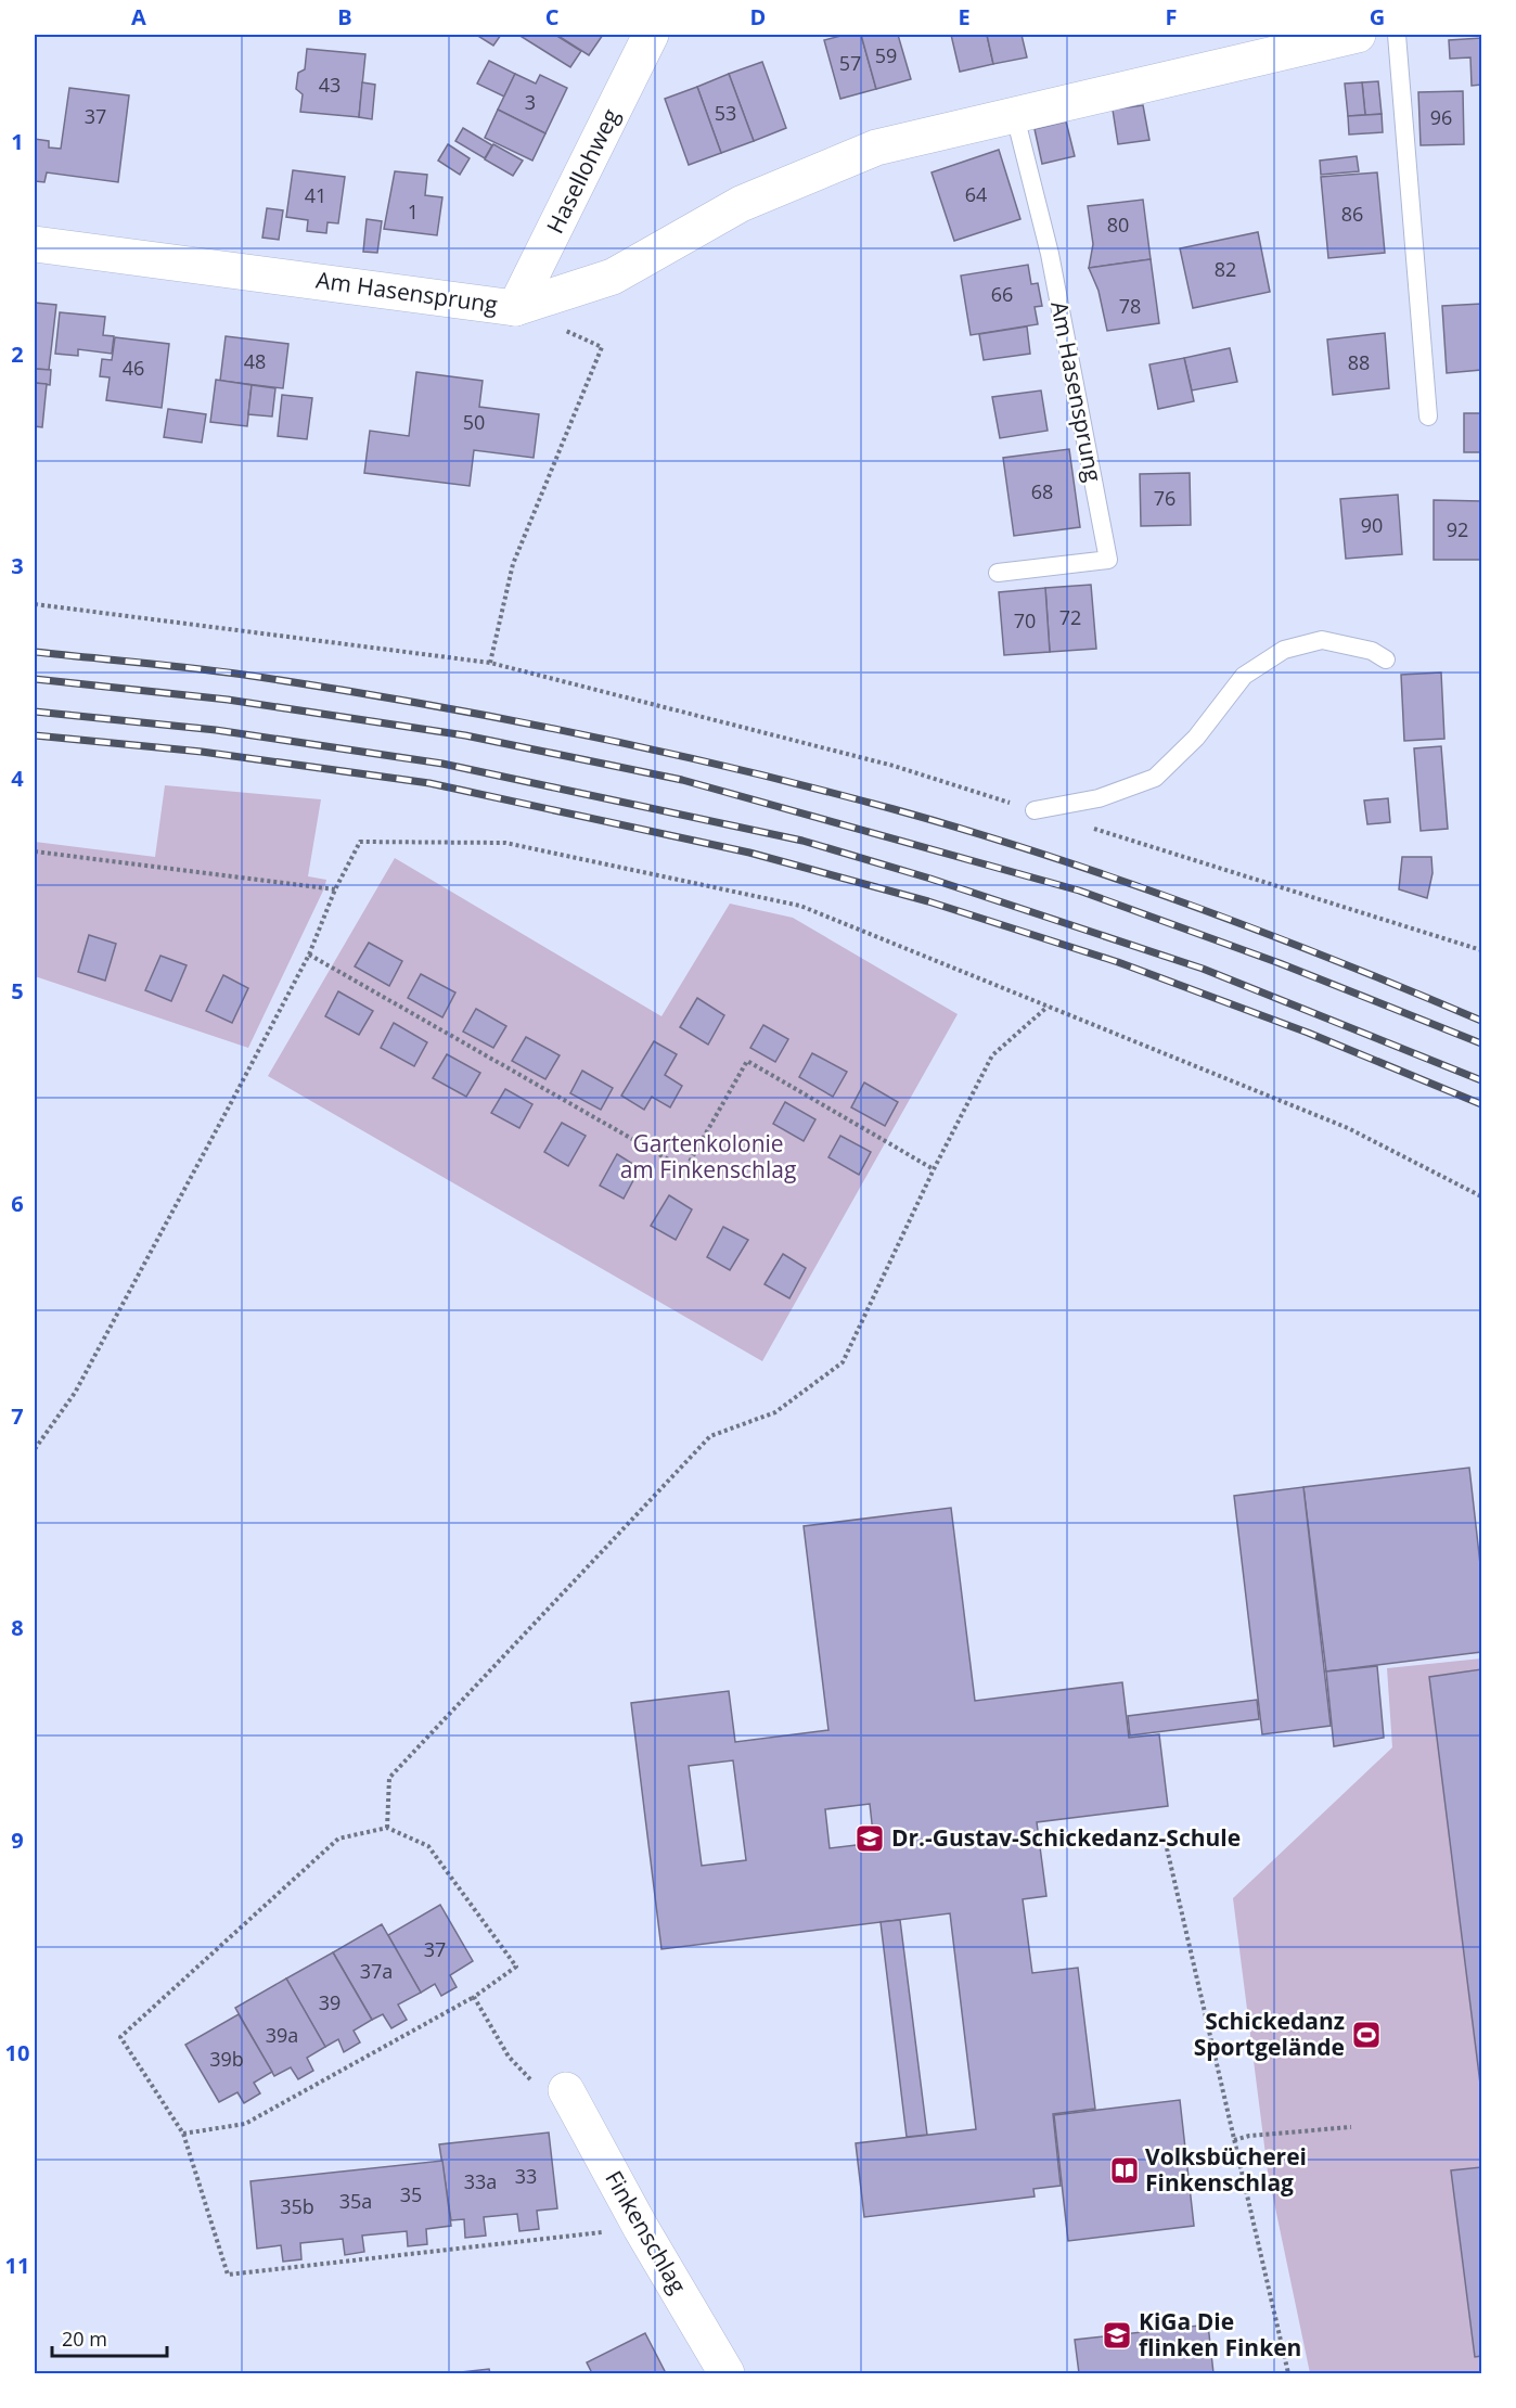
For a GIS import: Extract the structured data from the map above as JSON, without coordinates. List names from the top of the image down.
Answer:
{
  "streets": {
    "street": ["Hasellohweg", "Am Hasensprung", "Finkenschlag"]
  },
  "crossings": [
    ["Hasellohweg", "Am Hasensprung"]
  ],
  "parks": ["Gartenkolonie am Finkenschlag"],
  "places": {
    "school or university": ["Dr.-Gustav-Schickedanz-Schule", "KiGa Die flinken Finken"],
    "sports": ["Schickedanz Sportgelände"],
    "library": ["Volksbücherei Finkenschlag"]
  },
  "house_numbers": [
    "59",
    "57",
    "43",
    "3",
    "53",
    "37",
    "96",
    "64",
    "41",
    "1",
    "86",
    "80",
    "82",
    "66",
    "78",
    "48",
    "88",
    "46",
    "50",
    "68",
    "76",
    "90",
    "92",
    "72",
    "70",
    "37",
    "37a",
    "39",
    "39a",
    "39b",
    "33",
    "33a",
    "35",
    "35a",
    "35b"
  ],
  "scale_bar": "20 m",
  "grid": {
    "columns": [
      "A",
      "B",
      "C",
      "D",
      "E",
      "F",
      "G"
    ],
    "rows": [
      "1",
      "2",
      "3",
      "4",
      "5",
      "6",
      "7",
      "8",
      "9",
      "10",
      "11"
    ]
  }
}
